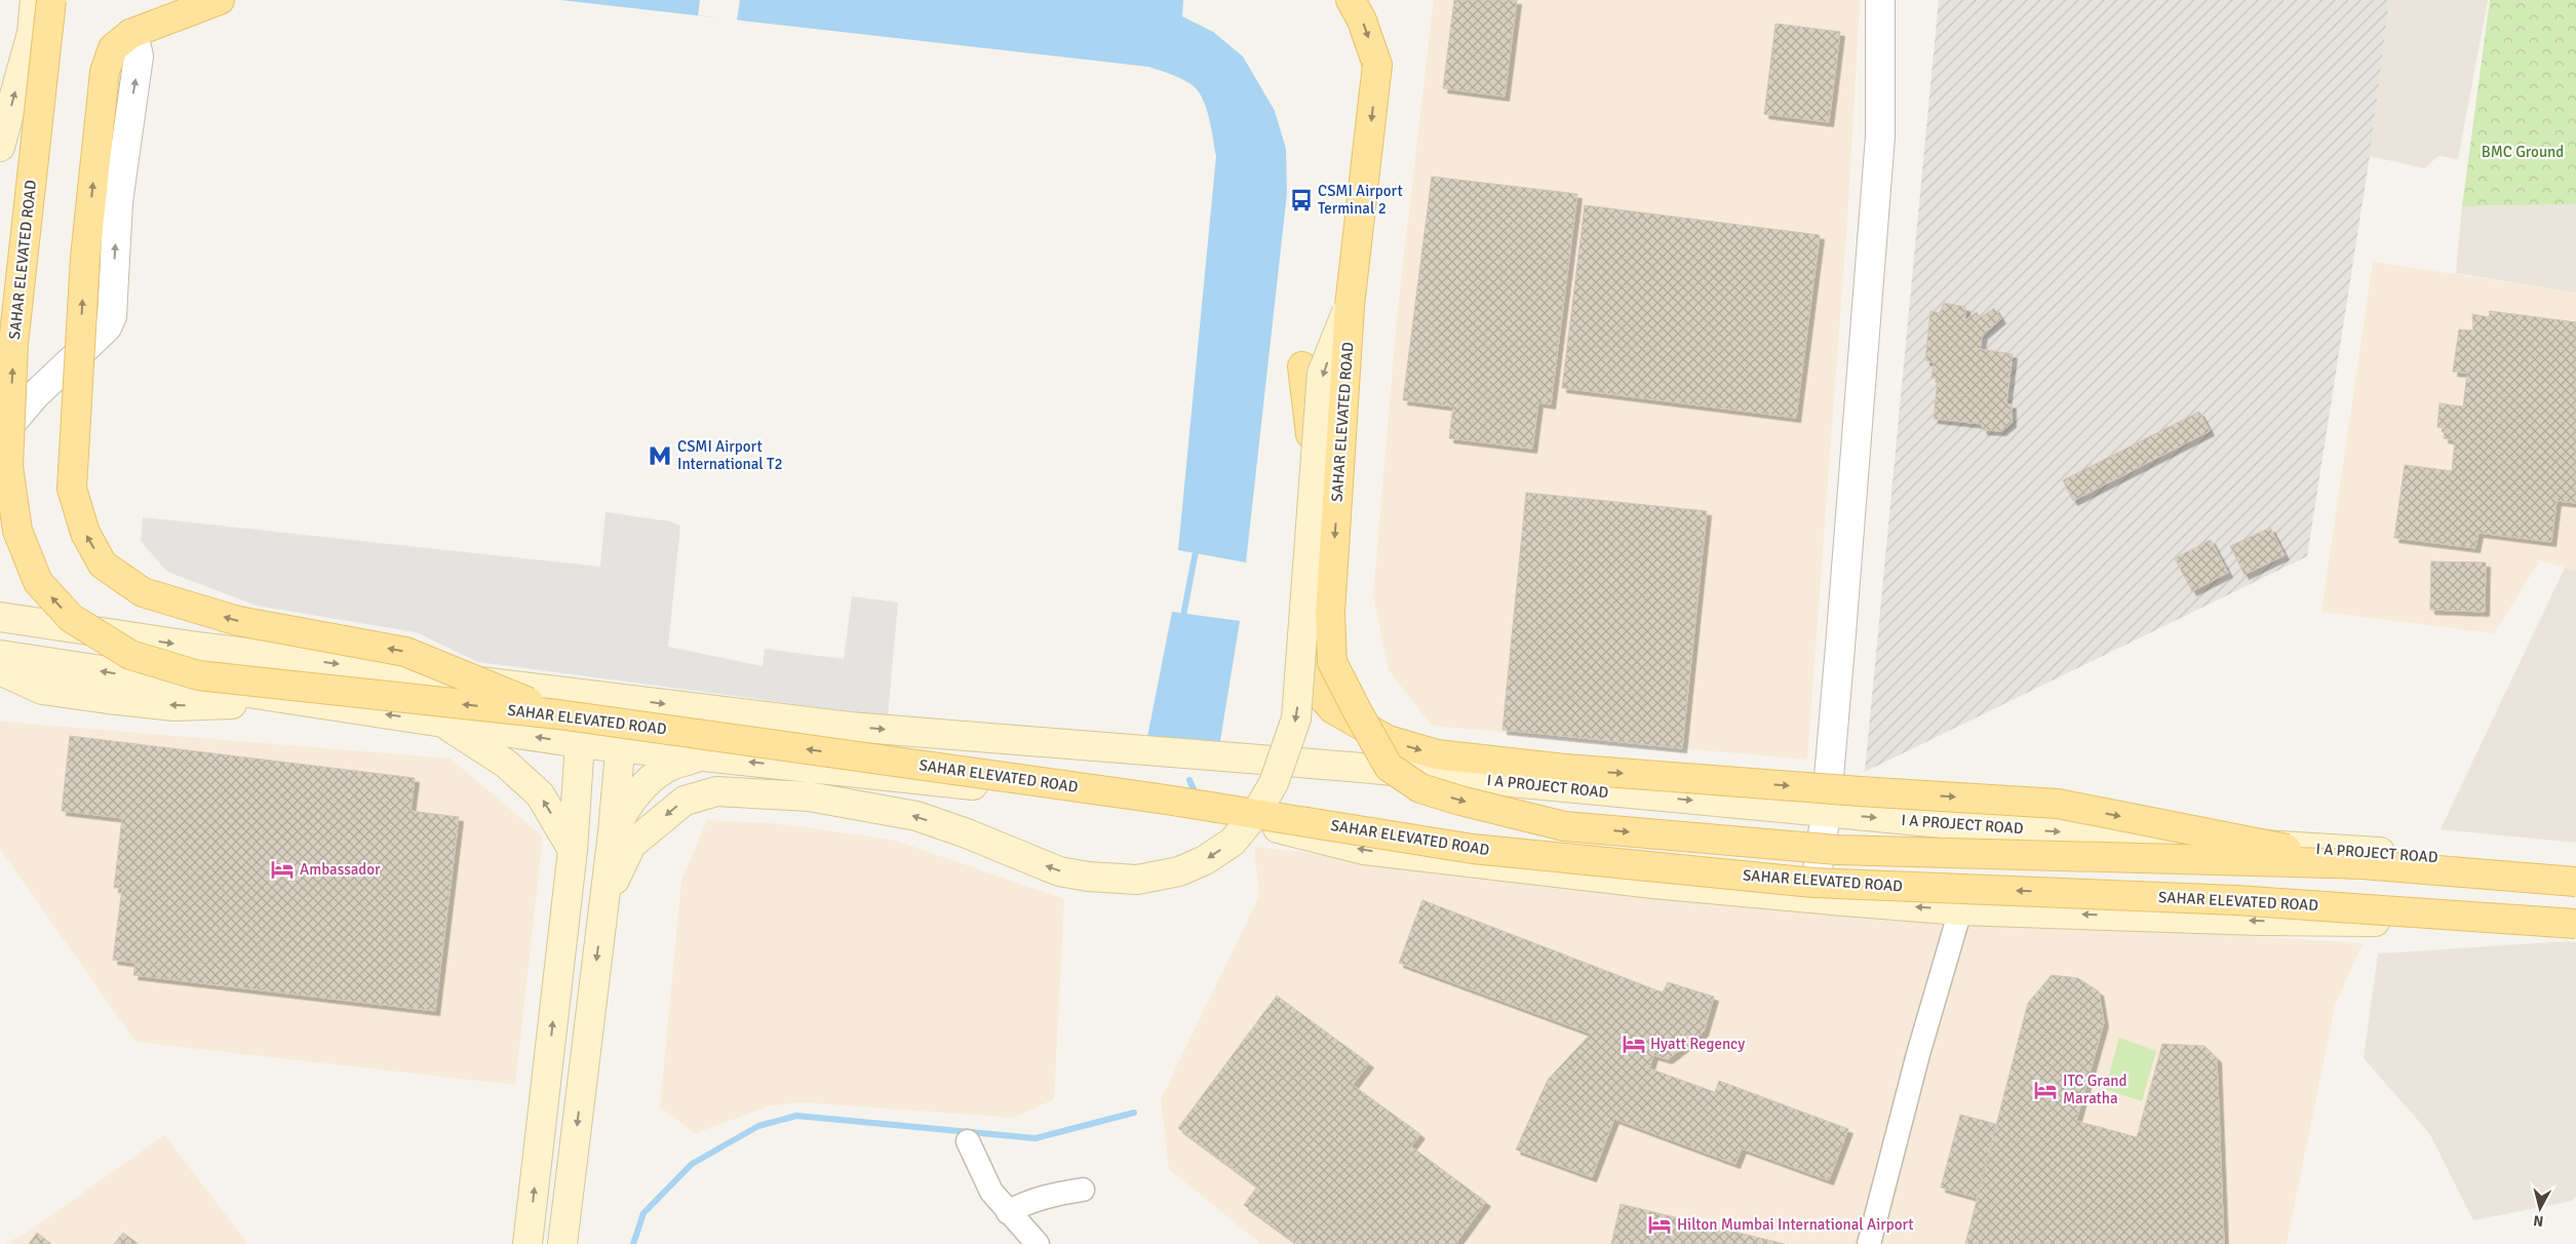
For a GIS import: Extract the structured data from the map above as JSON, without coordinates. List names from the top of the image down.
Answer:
{
  "streets": {
    "main road": ["SAHAR ELEVATED ROAD", "I A PROJECT ROAD"]
  },
  "parks": ["BMC Ground"],
  "places": {
    "bus stop": ["CSMI Airport Terminal 2"],
    "metro station": ["CSMI Airport International T2"],
    "hotel": [
      "Ambassador",
      "Hyatt Regency",
      "ITC Grand Maratha",
      "Hilton Mumbai International Airport"
    ]
  },
  "north": "bottom"
}
